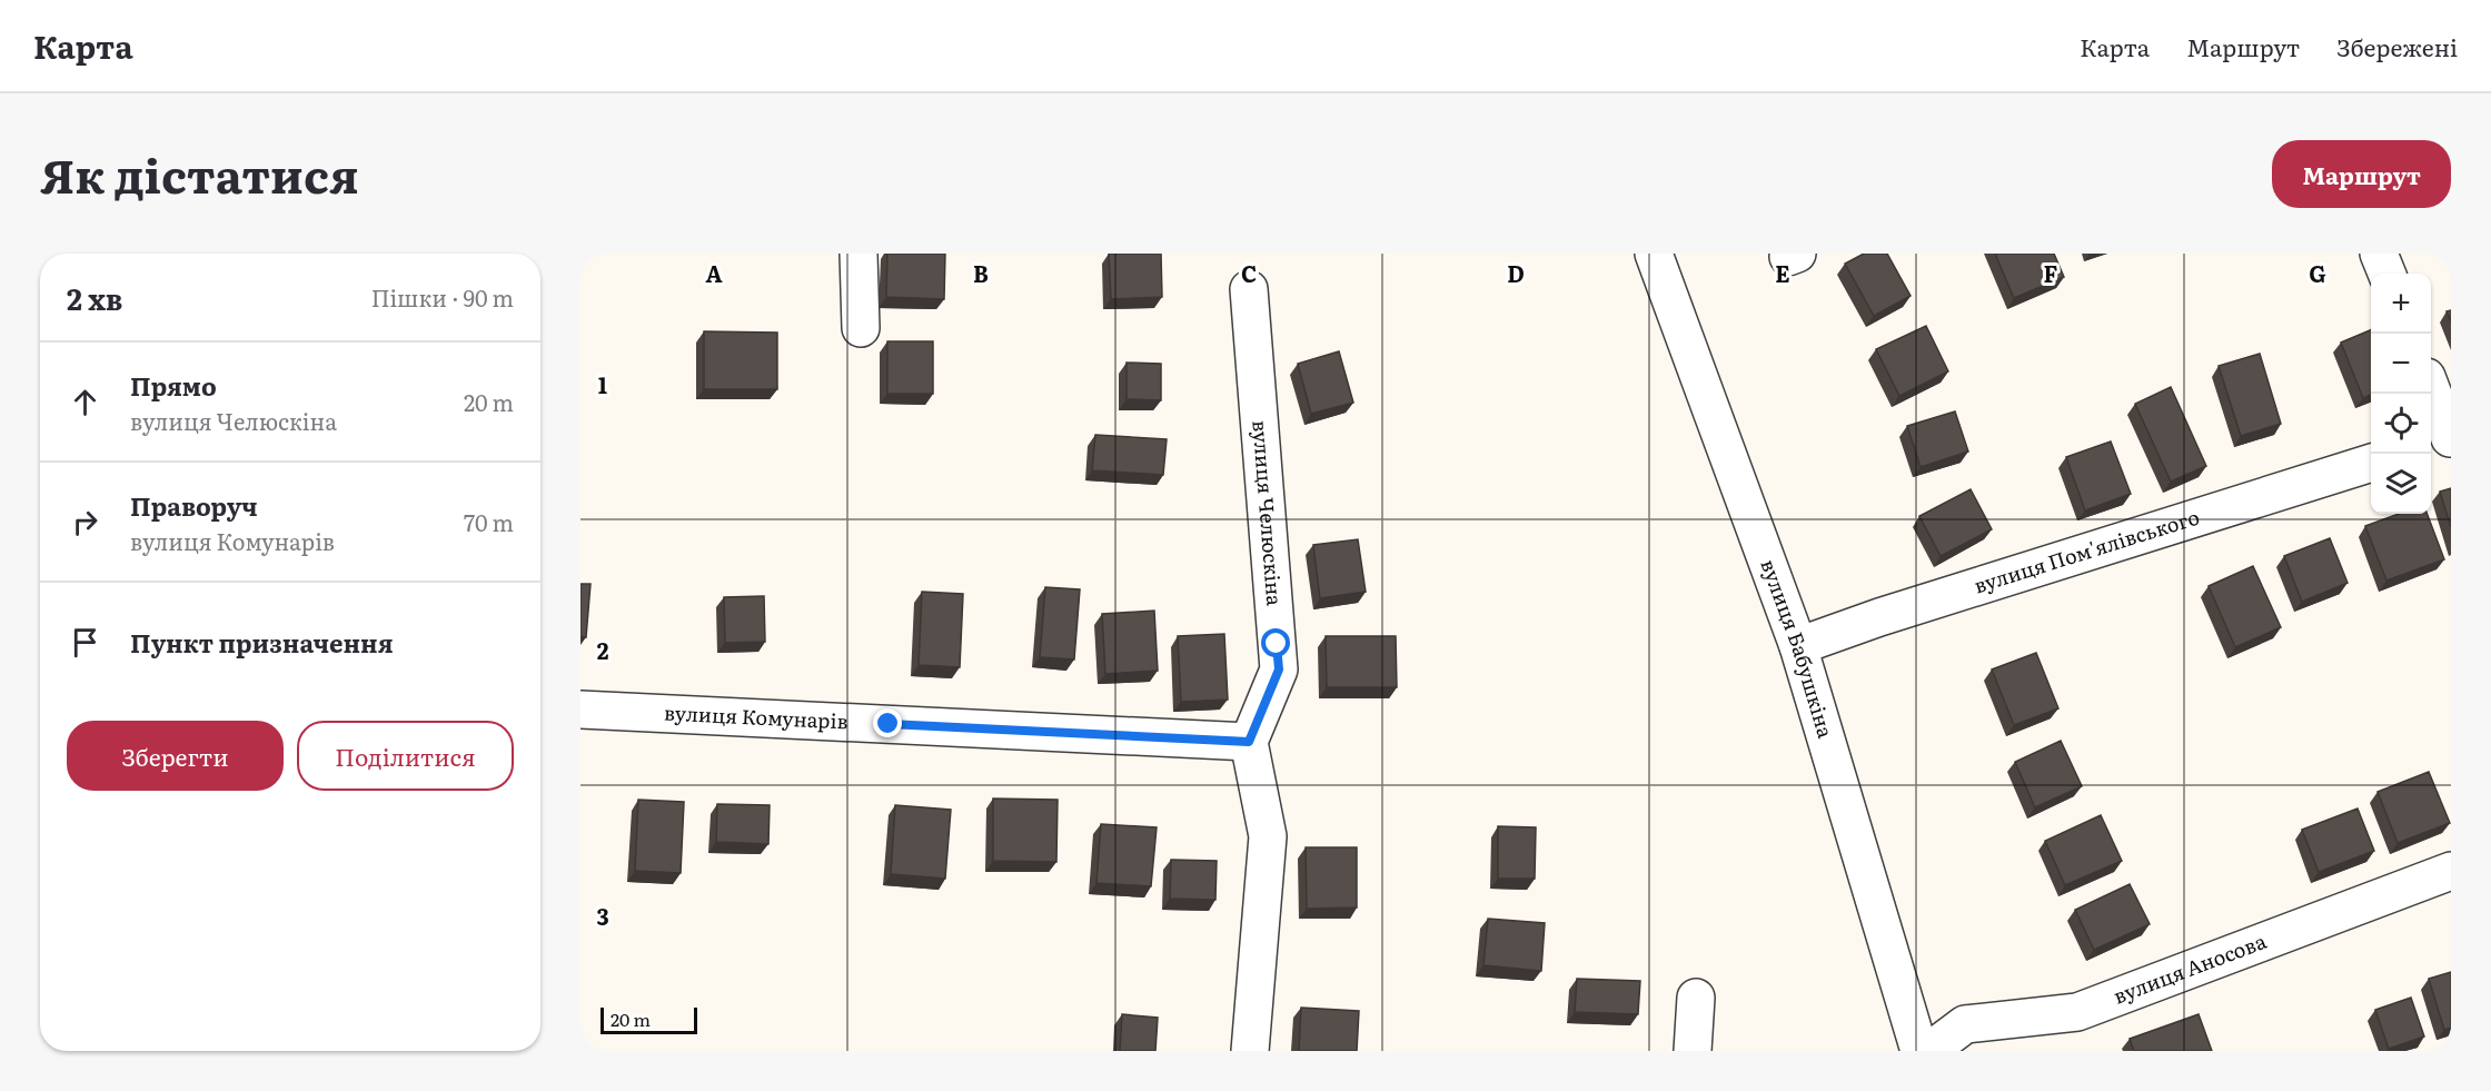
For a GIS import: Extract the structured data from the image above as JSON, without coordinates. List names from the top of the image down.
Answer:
{
  "streets": {
    "street": [
      "вулиця Челюскіна",
      "вулиця Пом'ялівського",
      "вулиця Бабушкіна",
      "вулиця Комунарів",
      "вулиця Аносова"
    ]
  },
  "crossings": [
    ["вулиця Челюскіна", "вулиця Комунарів"],
    ["вулиця Пом'ялівського", "вулиця Бабушкіна"]
  ],
  "scale_bar": "20 m",
  "page": {
    "header": "Карта",
    "nav": ["Карта", "Маршрут", "Збережені"],
    "title": "Як дістатися",
    "buttons": [
      "Маршрут",
      ["Зберегти", "Поділитися"]
    ],
    "heading": ["2 хв", "Пішки · 90 m"],
    "map_buttons": ["+", "−"],
    "list": [
      ["Прямо", "вулиця Челюскіна", "20 m"],
      ["Праворуч", "вулиця Комунарів", "70 m"],
      "Пункт призначення"
    ],
    "scale": "20 m"
  },
  "grid": {
    "columns": [
      "A",
      "B",
      "C",
      "D",
      "E",
      "F",
      "G"
    ],
    "rows": ["1", "2", "3"]
  }
}
